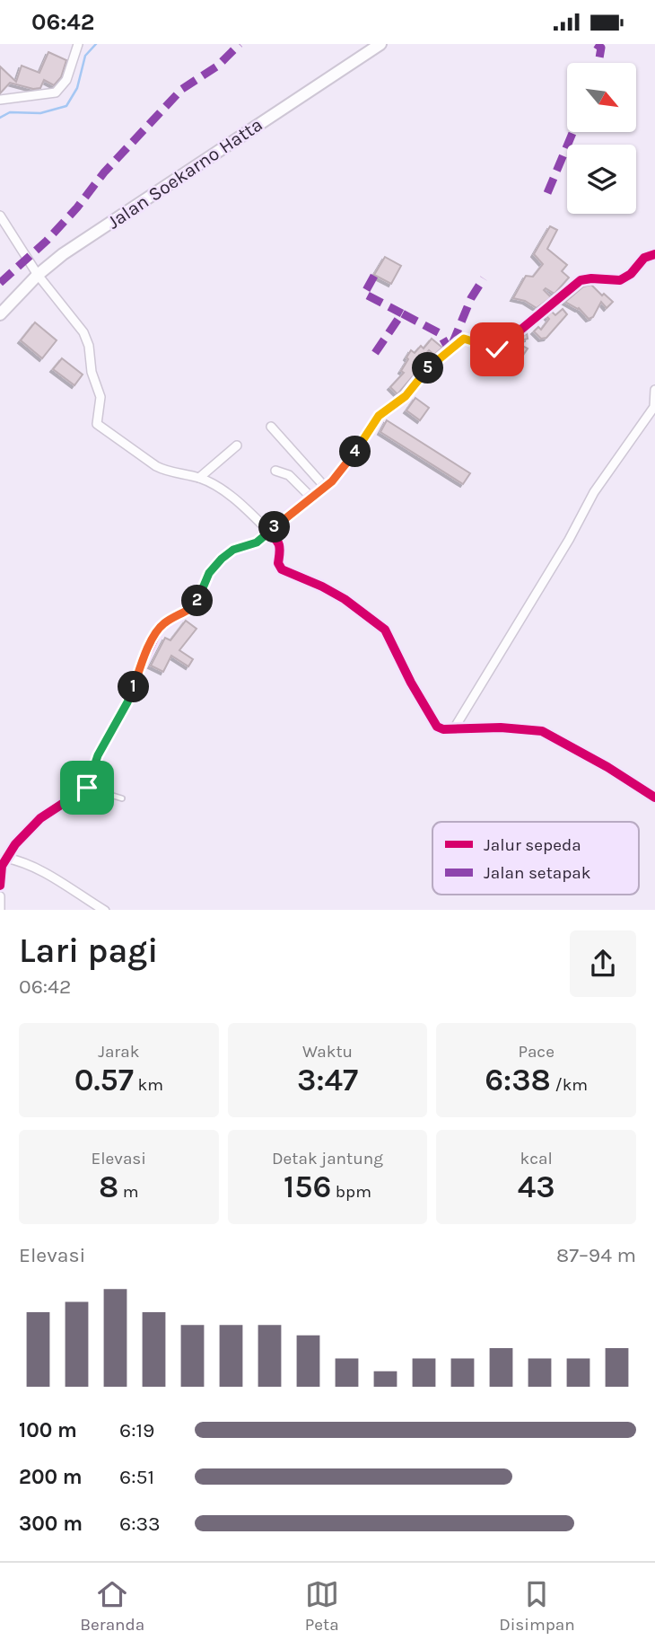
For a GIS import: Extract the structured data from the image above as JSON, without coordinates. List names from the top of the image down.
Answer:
{
  "streets": {
    "street": ["Jalan Soekarno Hatta"]
  },
  "legend": ["Jalur sepeda", "Jalan setapak"],
  "north": "bottom right",
  "page": {
    "status": "06:42",
    "pins": [
      "5",
      "4",
      "3",
      "2",
      "1"
    ],
    "heading": ["Lari pagi", "06:42"],
    "stats": [
      ["Jarak", "0.57 km"],
      ["Waktu", "3:47"],
      ["Pace", "6:38 /km"],
      ["Elevasi", "8 m"],
      ["Detak jantung", "156 bpm"],
      ["kcal", "43"]
    ],
    "chart": ["Elevasi", "87–94 m"],
    "list": [
      {
        "name": "100 m",
        "note": "6:19"
      },
      {
        "name": "200 m",
        "note": "6:51"
      },
      {
        "name": "300 m",
        "note": "6:33"
      }
    ],
    "tabs": ["Beranda", "Peta", "Disimpan"]
  }
}
